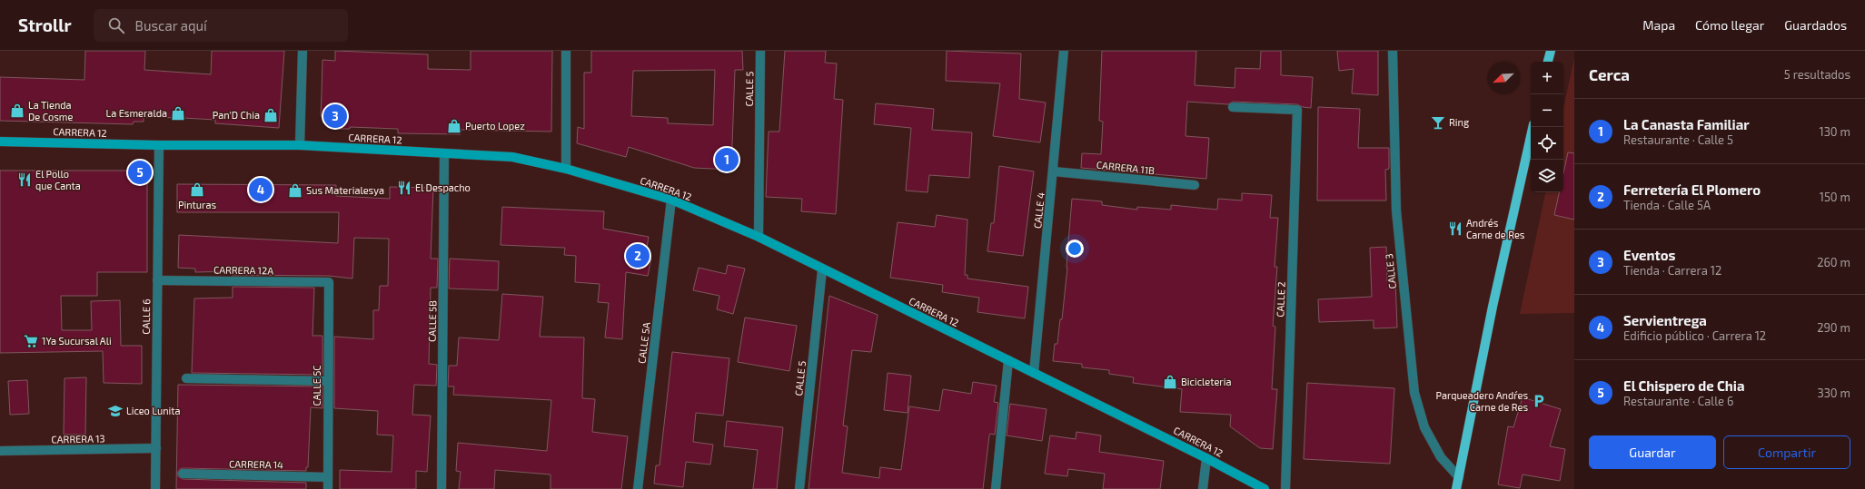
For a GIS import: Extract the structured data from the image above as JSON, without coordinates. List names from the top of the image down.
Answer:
{
  "streets": {
    "main road": ["CARRERA 12"],
    "street": [
      "CALLE 5",
      "CARRERA 11B",
      "CALLE 4",
      "CARRERA 12A",
      "CALLE 3",
      "CALLE 2",
      "CALLE 6",
      "CALLE 5B",
      "CALLE 5A",
      "CALLE 5C",
      "CARRERA 13",
      "CARRERA 14"
    ]
  },
  "crossings": [
    ["CALLE 5", "CARRERA 12"],
    ["CARRERA 12", "CALLE 4"],
    ["CARRERA 12", "CALLE 6"],
    ["CARRERA 12", "CALLE 5B"],
    ["CARRERA 12", "CALLE 5A"],
    ["CARRERA 11B", "CALLE 4"],
    ["CARRERA 12A", "CALLE 6"],
    ["CARRERA 12A", "CALLE 5C"],
    ["CALLE 6", "CARRERA 13"],
    ["CALLE 5C", "CARRERA 14"]
  ],
  "places": {
    "shop": [
      "La Tienda De Cosme",
      "La Esmeralda",
      "Pan'D Chia",
      "Puerto Lopez",
      "Pinturas",
      "Sus Materialesya",
      "Bicicleteria"
    ],
    "bar": ["Ring"],
    "restaurant": ["El Pollo que Canta", "El Despacho", "Andrés Carne de Res"],
    "supermarket": ["1Ya Sucursal Ali"],
    "parking": ["Parqueadero Andŕes Carne de Res"],
    "school or university": ["Liceo Lunita"]
  },
  "north": "bottom left",
  "page": {
    "header": "Strollr",
    "search": "Buscar aquí",
    "nav": ["Mapa", "Cómo llegar", "Guardados"],
    "heading": ["Cerca", "5 resultados"],
    "map_buttons": ["+", "−"],
    "list": [
      {
        "mark": "1",
        "name": "La Canasta Familiar",
        "note": "Restaurante · Calle 5",
        "value": "130 m"
      },
      {
        "mark": "2",
        "name": "Ferretería El Plomero",
        "note": "Tienda · Calle 5A",
        "value": "150 m"
      },
      {
        "mark": "3",
        "name": "Eventos",
        "note": "Tienda · Carrera 12",
        "value": "260 m"
      },
      {
        "mark": "4",
        "name": "Servientrega",
        "note": "Edificio público · Carrera 12",
        "value": "290 m"
      },
      {
        "mark": "5",
        "name": "El Chispero de Chia",
        "note": "Restaurante · Calle 6",
        "value": "330 m"
      }
    ],
    "pins": [
      "3",
      "1",
      "5",
      "4",
      "2"
    ],
    "buttons": ["Guardar", "Compartir"]
  }
}
